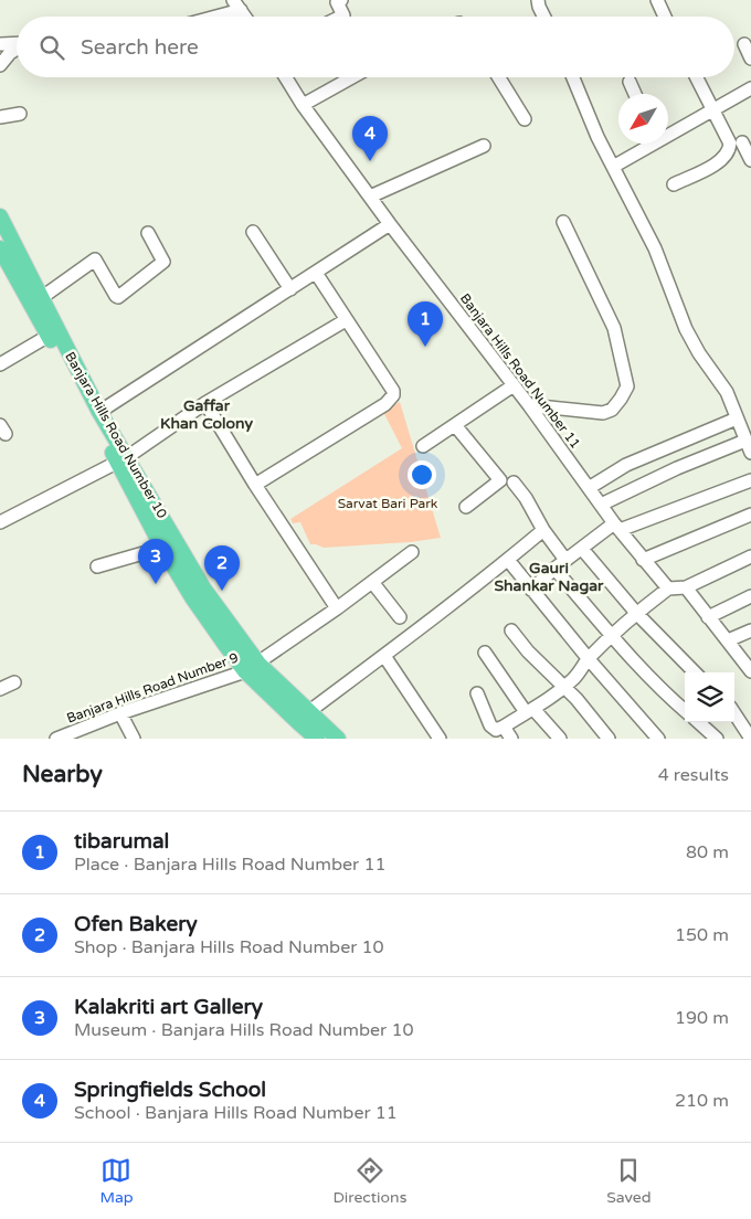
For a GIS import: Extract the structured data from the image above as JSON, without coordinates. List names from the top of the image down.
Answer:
{
  "streets": {
    "main road": ["Banjara Hills Road Number 10"],
    "street": ["Banjara Hills Road Number 11", "Banjara Hills Road Number 9"]
  },
  "crossings": [
    ["Banjara Hills Road Number 10", "Banjara Hills Road Number 9"]
  ],
  "districts": ["Gaffar Khan Colony", "Gauri Shankar Nagar"],
  "parks": ["Sarvat Bari Park"],
  "north": "bottom left",
  "page": {
    "search": "Search here",
    "pins": [
      "4",
      "1",
      "3",
      "2"
    ],
    "heading": ["Nearby", "4 results"],
    "list": [
      {
        "mark": "1",
        "name": "tibarumal",
        "note": "Place · Banjara Hills Road Number 11",
        "value": "80 m"
      },
      {
        "mark": "2",
        "name": "Ofen Bakery",
        "note": "Shop · Banjara Hills Road Number 10",
        "value": "150 m"
      },
      {
        "mark": "3",
        "name": "Kalakriti art Gallery",
        "note": "Museum · Banjara Hills Road Number 10",
        "value": "190 m"
      },
      {
        "mark": "4",
        "name": "Springfields School",
        "note": "School · Banjara Hills Road Number 11",
        "value": "210 m"
      }
    ],
    "nav": ["Map", "Directions", "Saved"]
  }
}
